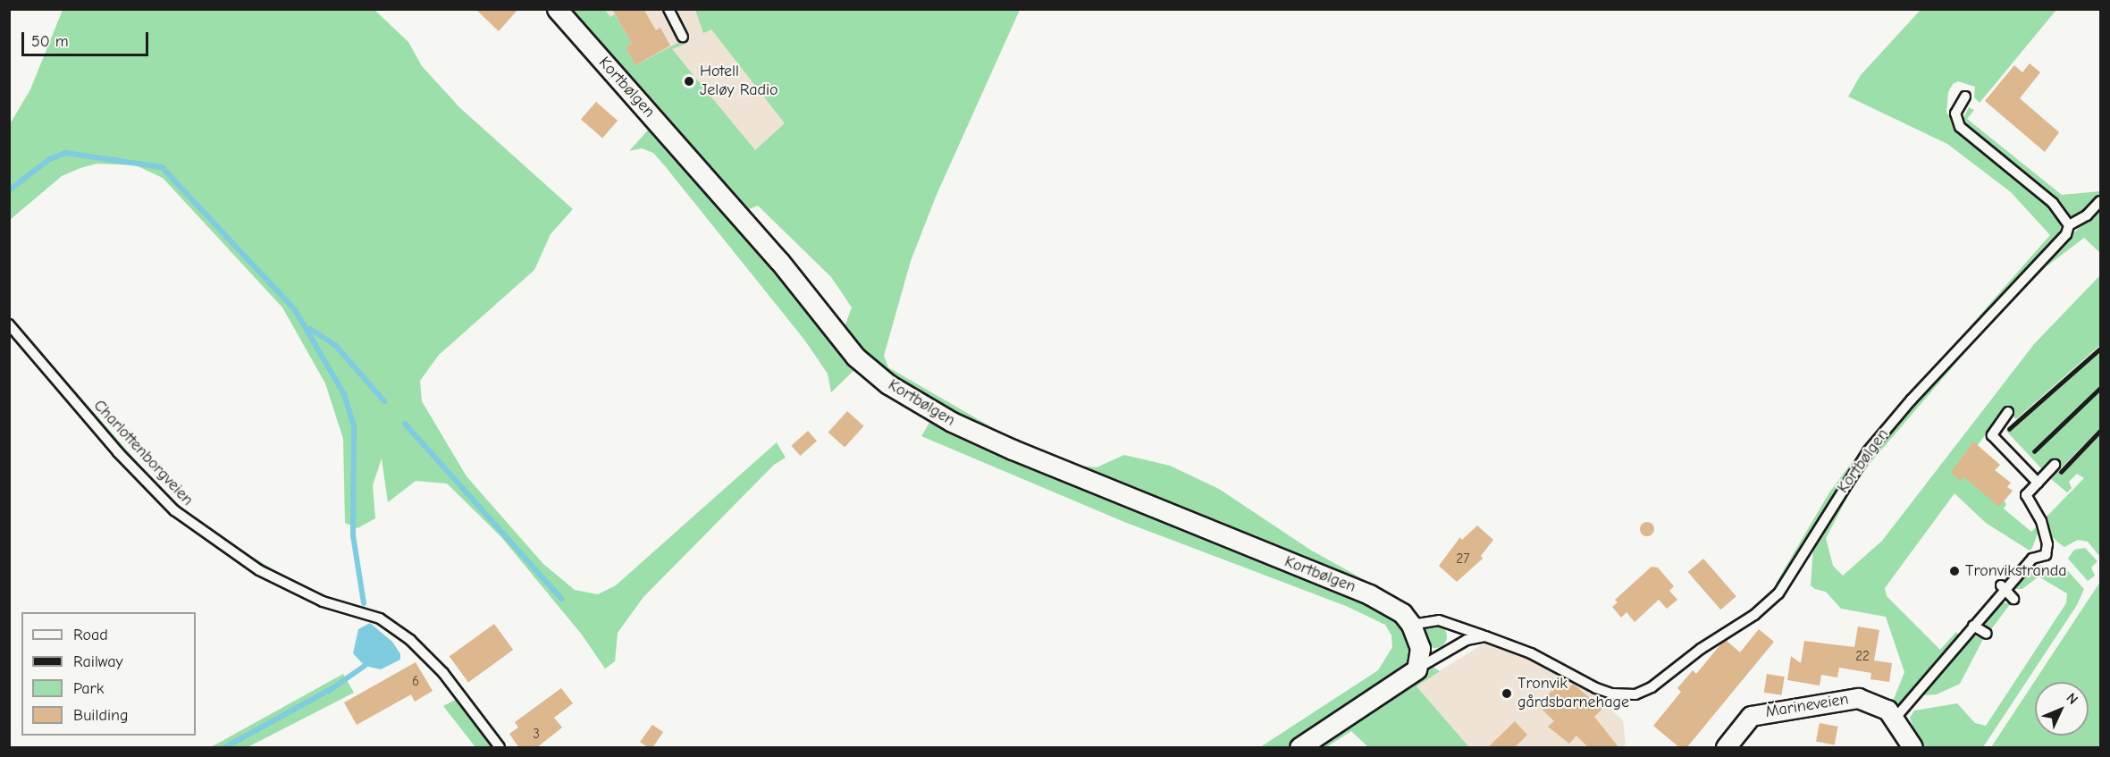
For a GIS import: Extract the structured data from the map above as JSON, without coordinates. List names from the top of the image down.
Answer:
{
  "streets": {
    "street": ["Kortbølgen", "Marineveien"],
    "lane": ["Charlottenborgveien"]
  },
  "places": ["Hotell Jeløy Radio", "Tronvikstranda", "Tronvik gårdsbarnehage"],
  "house_numbers": [
    "27",
    "22",
    "6",
    "3"
  ],
  "legend": [
    "Road",
    "Railway",
    "Park",
    "Building"
  ],
  "scale_bar": "50 m",
  "north": "top right"
}
